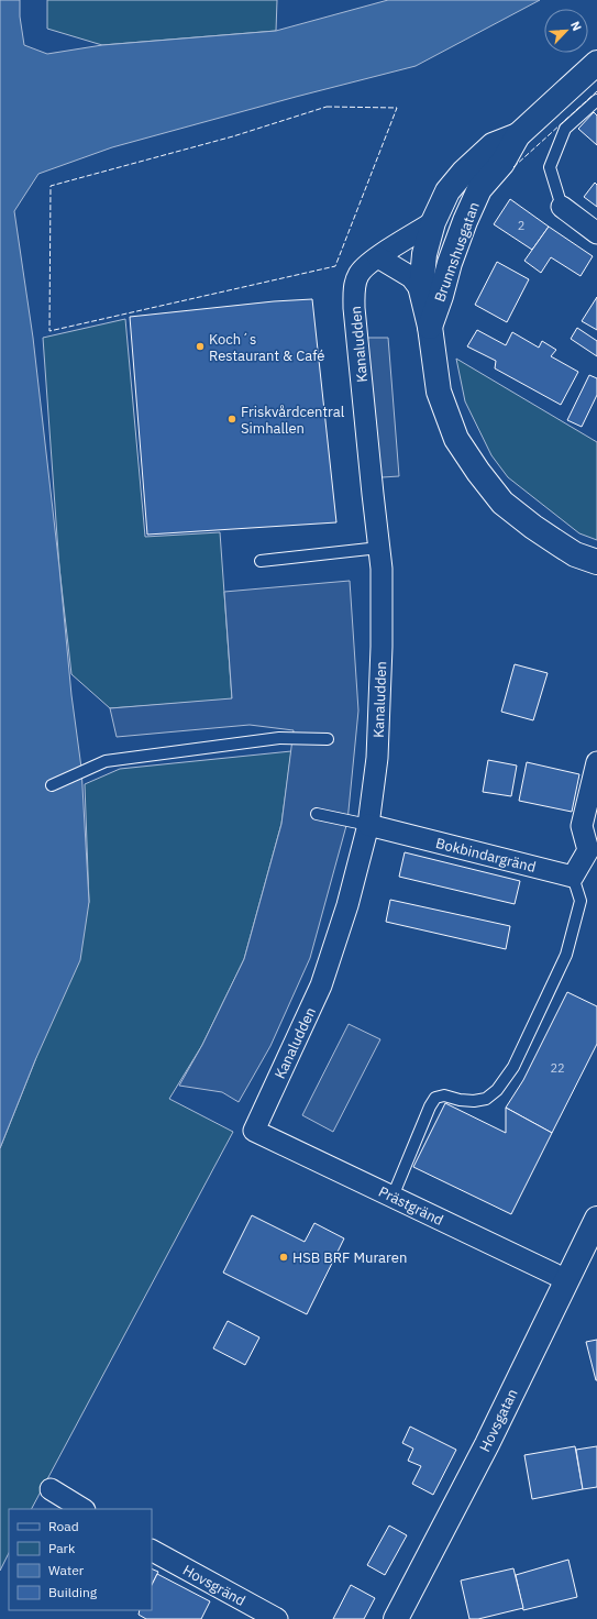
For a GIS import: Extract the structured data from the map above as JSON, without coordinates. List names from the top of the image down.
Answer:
{
  "streets": {
    "main road": ["Brunnshusgatan", "Hovsgatan"],
    "street": [
      "Kanaludden",
      "Bokbindargränd",
      "Prästgränd",
      "Hovsgränd"
    ]
  },
  "crossings": [
    ["Brunnshusgatan", "Kanaludden"],
    ["Kanaludden", "Bokbindargränd"],
    ["Kanaludden", "Prästgränd"],
    ["Prästgränd", "Hovsgatan"]
  ],
  "places": ["Koch´s Restaurant & Café", "Friskvårdcentral Simhallen", "HSB BRF Muraren"],
  "house_numbers": ["2", "22"],
  "legend": [
    "Road",
    "Park",
    "Water",
    "Building"
  ],
  "north": "top right"
}
